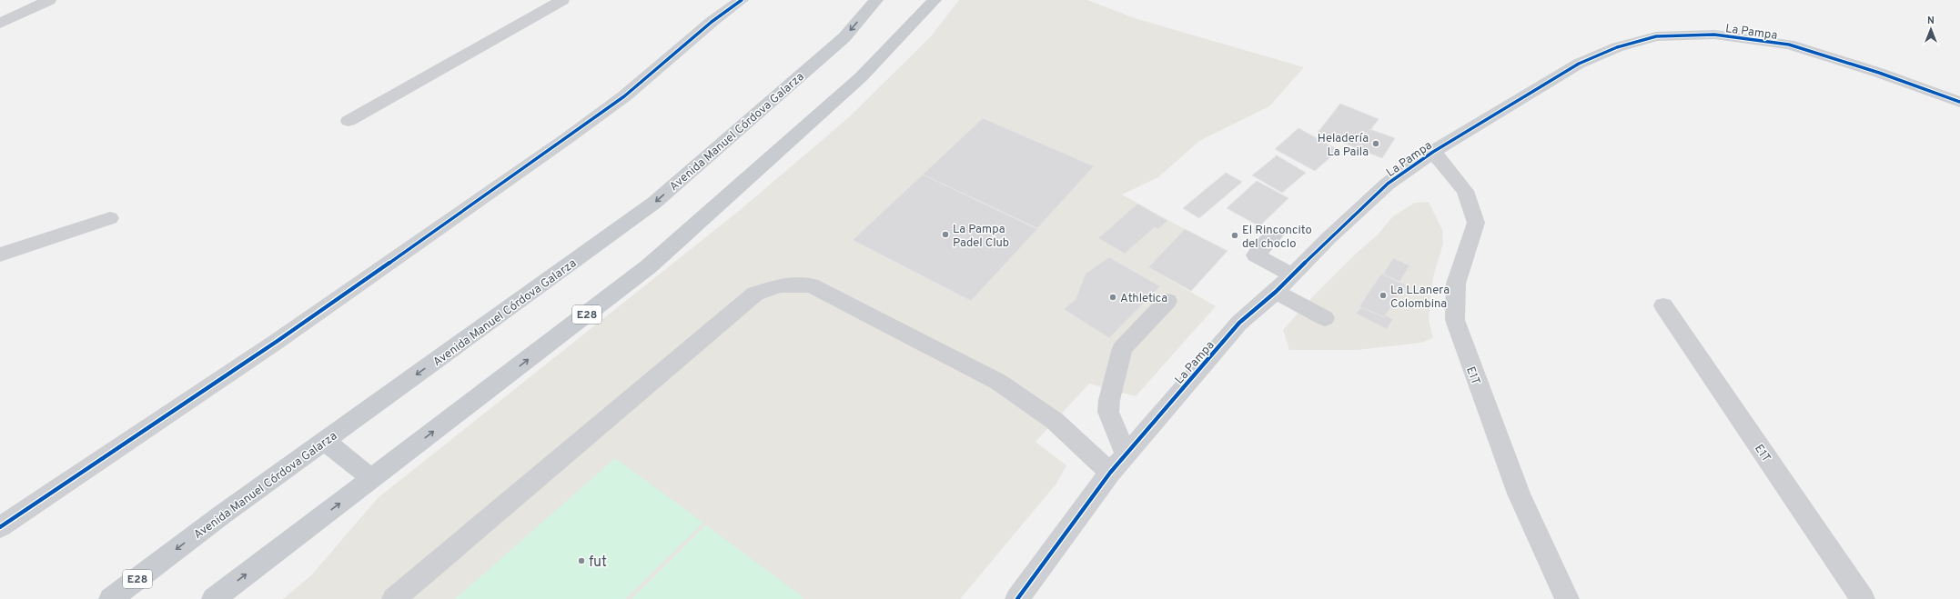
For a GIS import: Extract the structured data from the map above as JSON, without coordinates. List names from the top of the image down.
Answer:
{
  "streets": {
    "main road": ["Avenida Manuel Córdova Galarza", "E28"],
    "street": ["La Pampa", "E1T"]
  },
  "crossings": [
    ["La Pampa", "E1T"]
  ],
  "places": [
    "Heladería La Paila",
    "La Pampa Padel Club",
    "El Rinconcito del choclo",
    "La LLanera Colombina",
    "Athletica",
    "fut"
  ],
  "north": "top"
}
